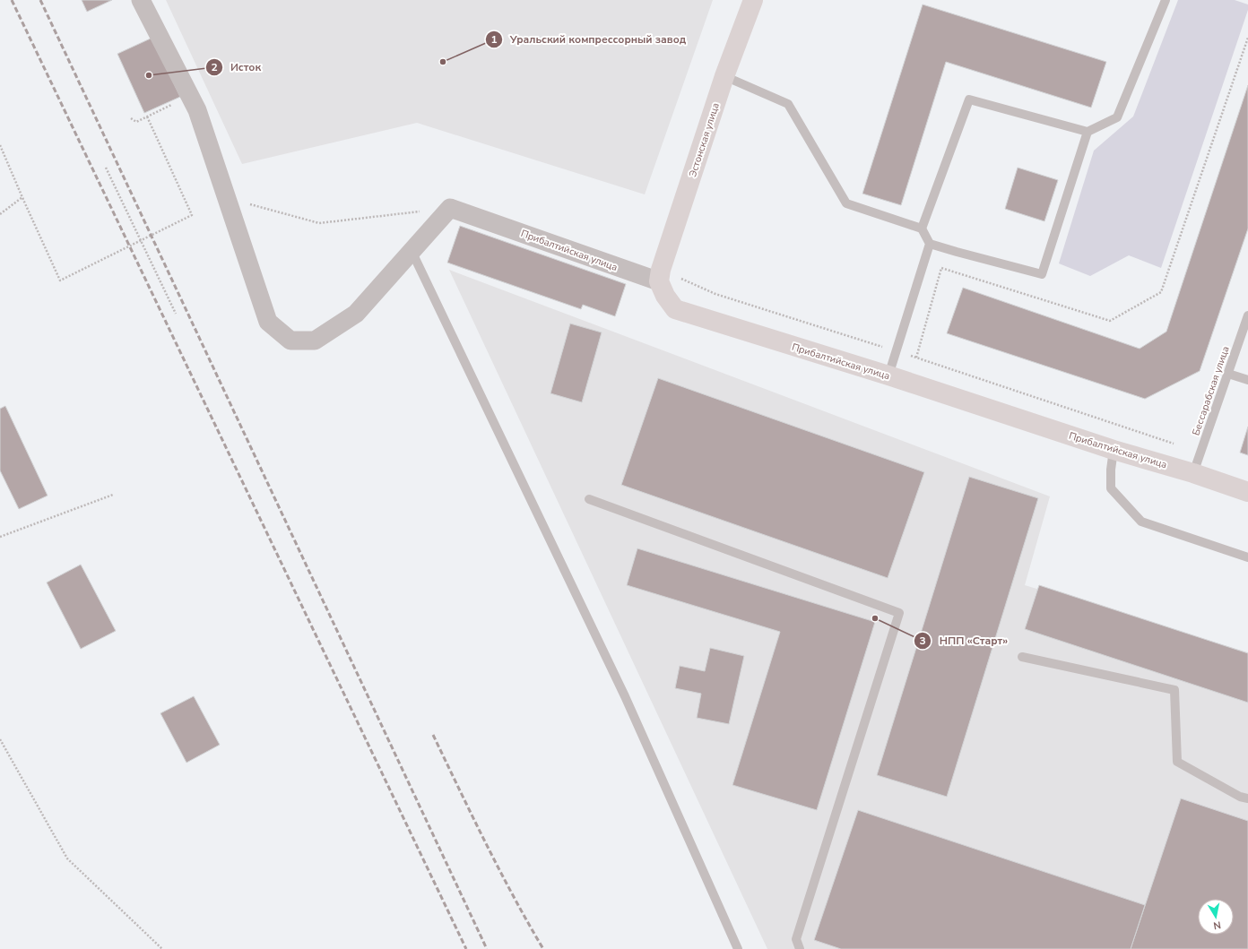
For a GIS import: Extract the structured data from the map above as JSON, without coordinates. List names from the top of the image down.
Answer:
{
  "streets": {
    "street": ["Эстонская улица", "Прибалтийская улица"],
    "lane": ["Бессарабская улица"]
  },
  "crossings": [
    ["Эстонская улица", "Прибалтийская улица"],
    ["Прибалтийская улица", "Бессарабская улица"]
  ],
  "places": ["Уральский компрессорный завод", "Исток", "НПП «Старт»"],
  "north": "bottom"
}
